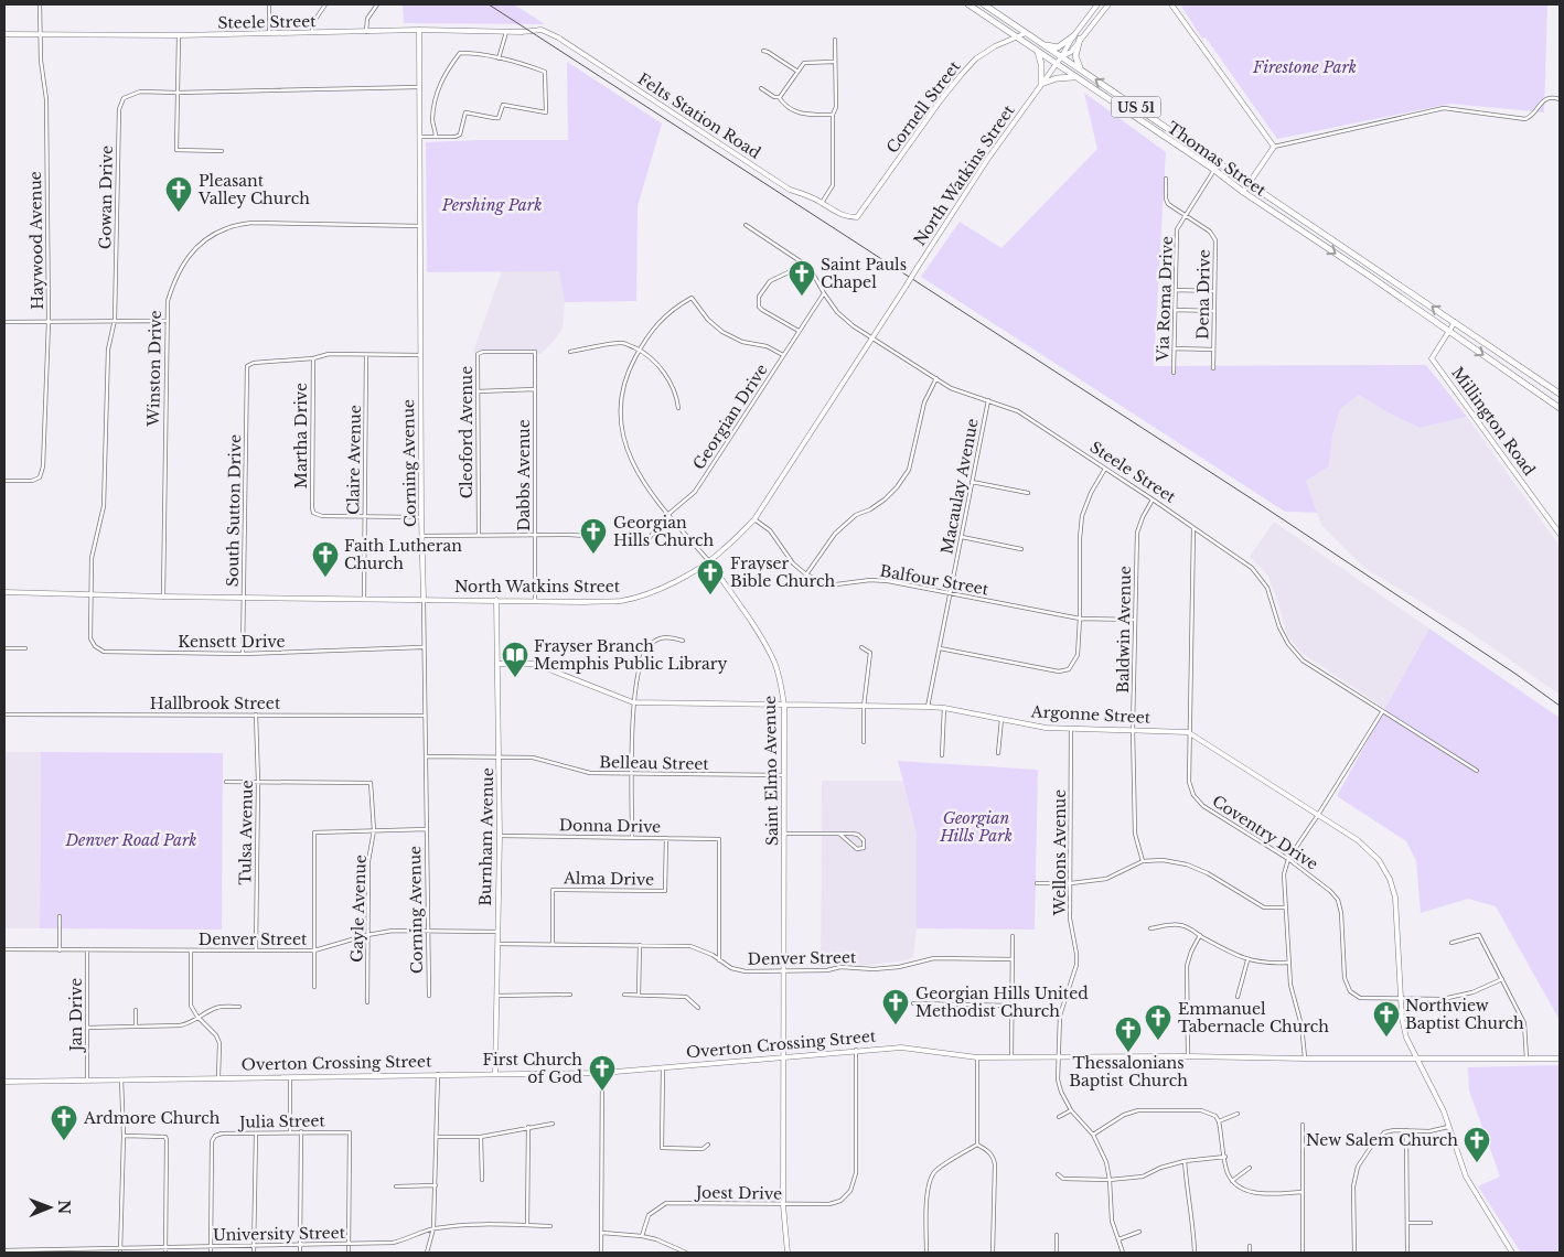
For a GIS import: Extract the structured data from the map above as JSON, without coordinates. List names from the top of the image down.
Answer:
{
  "streets": {
    "highway": ["US 51", "Thomas Street"],
    "street": [
      "Steele Street",
      "Cornell Street",
      "Felts Station Road",
      "North Watkins Street",
      "Gowan Drive",
      "Haywood Avenue",
      "Dena Drive",
      "Via Roma Drive",
      "Winston Drive",
      "Georgian Drive",
      "Millington Road",
      "Cleoford Avenue",
      "Martha Drive",
      "Claire Avenue",
      "Corning Avenue",
      "Dabbs Avenue",
      "Macaulay Avenue",
      "South Sutton Drive",
      "Balfour Street",
      "Baldwin Avenue",
      "Kensett Drive",
      "Hallbrook Street",
      "Argonne Street",
      "Belleau Street",
      "Saint Elmo Avenue",
      "Donna Drive",
      "Tulsa Avenue",
      "Coventry Drive",
      "Burnham Avenue",
      "Wellons Avenue",
      "Alma Drive",
      "Gayle Avenue",
      "Denver Street",
      "Jan Drive",
      "Overton Crossing Street",
      "Julia Street",
      "Joest Drive",
      "University Street"
    ]
  },
  "crossings": [
    ["Steele Street", "Felts Station Road"],
    ["Steele Street", "North Watkins Street"],
    ["Steele Street", "Haywood Avenue"],
    ["Steele Street", "Georgian Drive"],
    ["Steele Street", "Corning Avenue"],
    ["Steele Street", "Macaulay Avenue"],
    ["Steele Street", "Baldwin Avenue"],
    ["Steele Street", "Coventry Drive"],
    ["Cornell Street", "Felts Station Road"],
    ["Cornell Street", "Thomas Street"],
    ["US 51", "Thomas Street"],
    ["US 51", "Millington Road"],
    ["Thomas Street", "North Watkins Street"],
    ["Thomas Street", "Via Roma Drive"],
    ["Thomas Street", "Millington Road"],
    ["North Watkins Street", "Gowan Drive"],
    ["North Watkins Street", "Winston Drive"],
    ["North Watkins Street", "Claire Avenue"],
    ["North Watkins Street", "Corning Avenue"],
    ["North Watkins Street", "Dabbs Avenue"],
    ["North Watkins Street", "South Sutton Drive"],
    ["North Watkins Street", "Balfour Street"],
    ["North Watkins Street", "Kensett Drive"],
    ["North Watkins Street", "Saint Elmo Avenue"],
    ["North Watkins Street", "Burnham Avenue"],
    ["Gowan Drive", "Corning Avenue"],
    ["Gowan Drive", "Kensett Drive"],
    ["Dena Drive", "Via Roma Drive"],
    ["Winston Drive", "Corning Avenue"],
    ["Georgian Drive", "Saint Elmo Avenue"],
    ["Cleoford Avenue", "Dabbs Avenue"],
    ["Martha Drive", "Claire Avenue"],
    ["Martha Drive", "South Sutton Drive"],
    ["Corning Avenue", "Kensett Drive"],
    ["Corning Avenue", "Hallbrook Street"],
    ["Corning Avenue", "Belleau Street"],
    ["Corning Avenue", "Denver Street"],
    ["Macaulay Avenue", "Balfour Street"],
    ["Macaulay Avenue", "Argonne Street"],
    ["South Sutton Drive", "Kensett Drive"],
    ["Balfour Street", "Baldwin Avenue"],
    ["Baldwin Avenue", "Argonne Street"],
    ["Hallbrook Street", "Tulsa Avenue"],
    ["Argonne Street", "Saint Elmo Avenue"],
    ["Argonne Street", "Coventry Drive"],
    ["Argonne Street", "Burnham Avenue"],
    ["Argonne Street", "Wellons Avenue"],
    ["Argonne Street", "Overton Crossing Street"],
    ["Belleau Street", "Saint Elmo Avenue"],
    ["Belleau Street", "Burnham Avenue"],
    ["Saint Elmo Avenue", "Denver Street"],
    ["Saint Elmo Avenue", "Overton Crossing Street"],
    ["Saint Elmo Avenue", "Joest Drive"],
    ["Donna Drive", "Burnham Avenue"],
    ["Donna Drive", "Alma Drive"],
    ["Donna Drive", "Denver Street"],
    ["Tulsa Avenue", "Gayle Avenue"],
    ["Tulsa Avenue", "Denver Street"],
    ["Burnham Avenue", "Denver Street"],
    ["Burnham Avenue", "Overton Crossing Street"],
    ["Wellons Avenue", "Overton Crossing Street"],
    ["Alma Drive", "Denver Street"],
    ["Gayle Avenue", "Denver Street"],
    ["Denver Street", "Jan Drive"],
    ["Jan Drive", "Overton Crossing Street"],
    ["Overton Crossing Street", "Joest Drive"],
    ["Julia Street", "University Street"]
  ],
  "parks": [
    "Firestone Park",
    "Pershing Park",
    "Georgian Hills Park",
    "Denver Road Park"
  ],
  "places": {
    "church": [
      "Pleasant Valley Church",
      "Saint Pauls Chapel",
      "Georgian Hills Church",
      "Faith Lutheran Church",
      "Frayser Bible Church",
      "Georgian Hills United Methodist Church",
      "Northview Baptist Church",
      "Emmanuel Tabernacle Church",
      "Thessalonians Baptist Church",
      "First Church of God",
      "Ardmore Church",
      "New Salem Church"
    ],
    "library": ["Frayser Branch Memphis Public Library"]
  },
  "north": "right"
}
